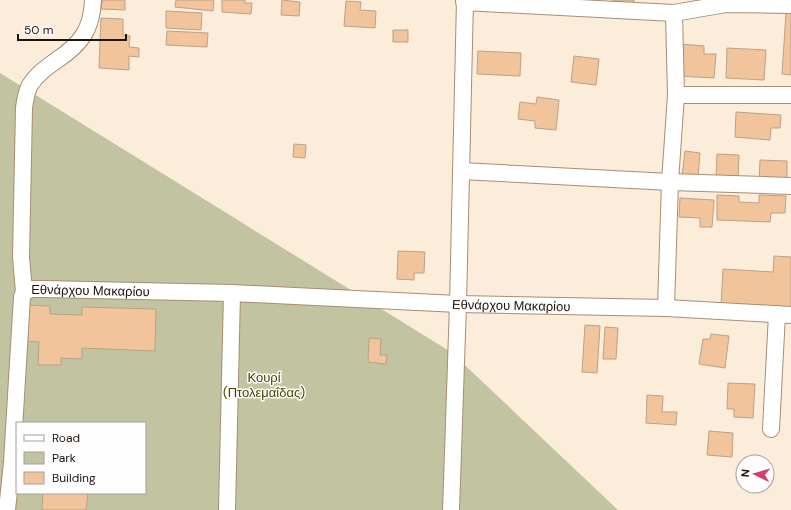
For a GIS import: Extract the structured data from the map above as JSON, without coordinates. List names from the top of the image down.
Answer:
{
  "streets": {
    "street": ["Εθνάρχου Μακαρίου"]
  },
  "parks": ["Κουρί (Πτολεμαΐδας)"],
  "legend": ["Road", "Park", "Building"],
  "scale_bar": "50 m",
  "north": "left"
}
